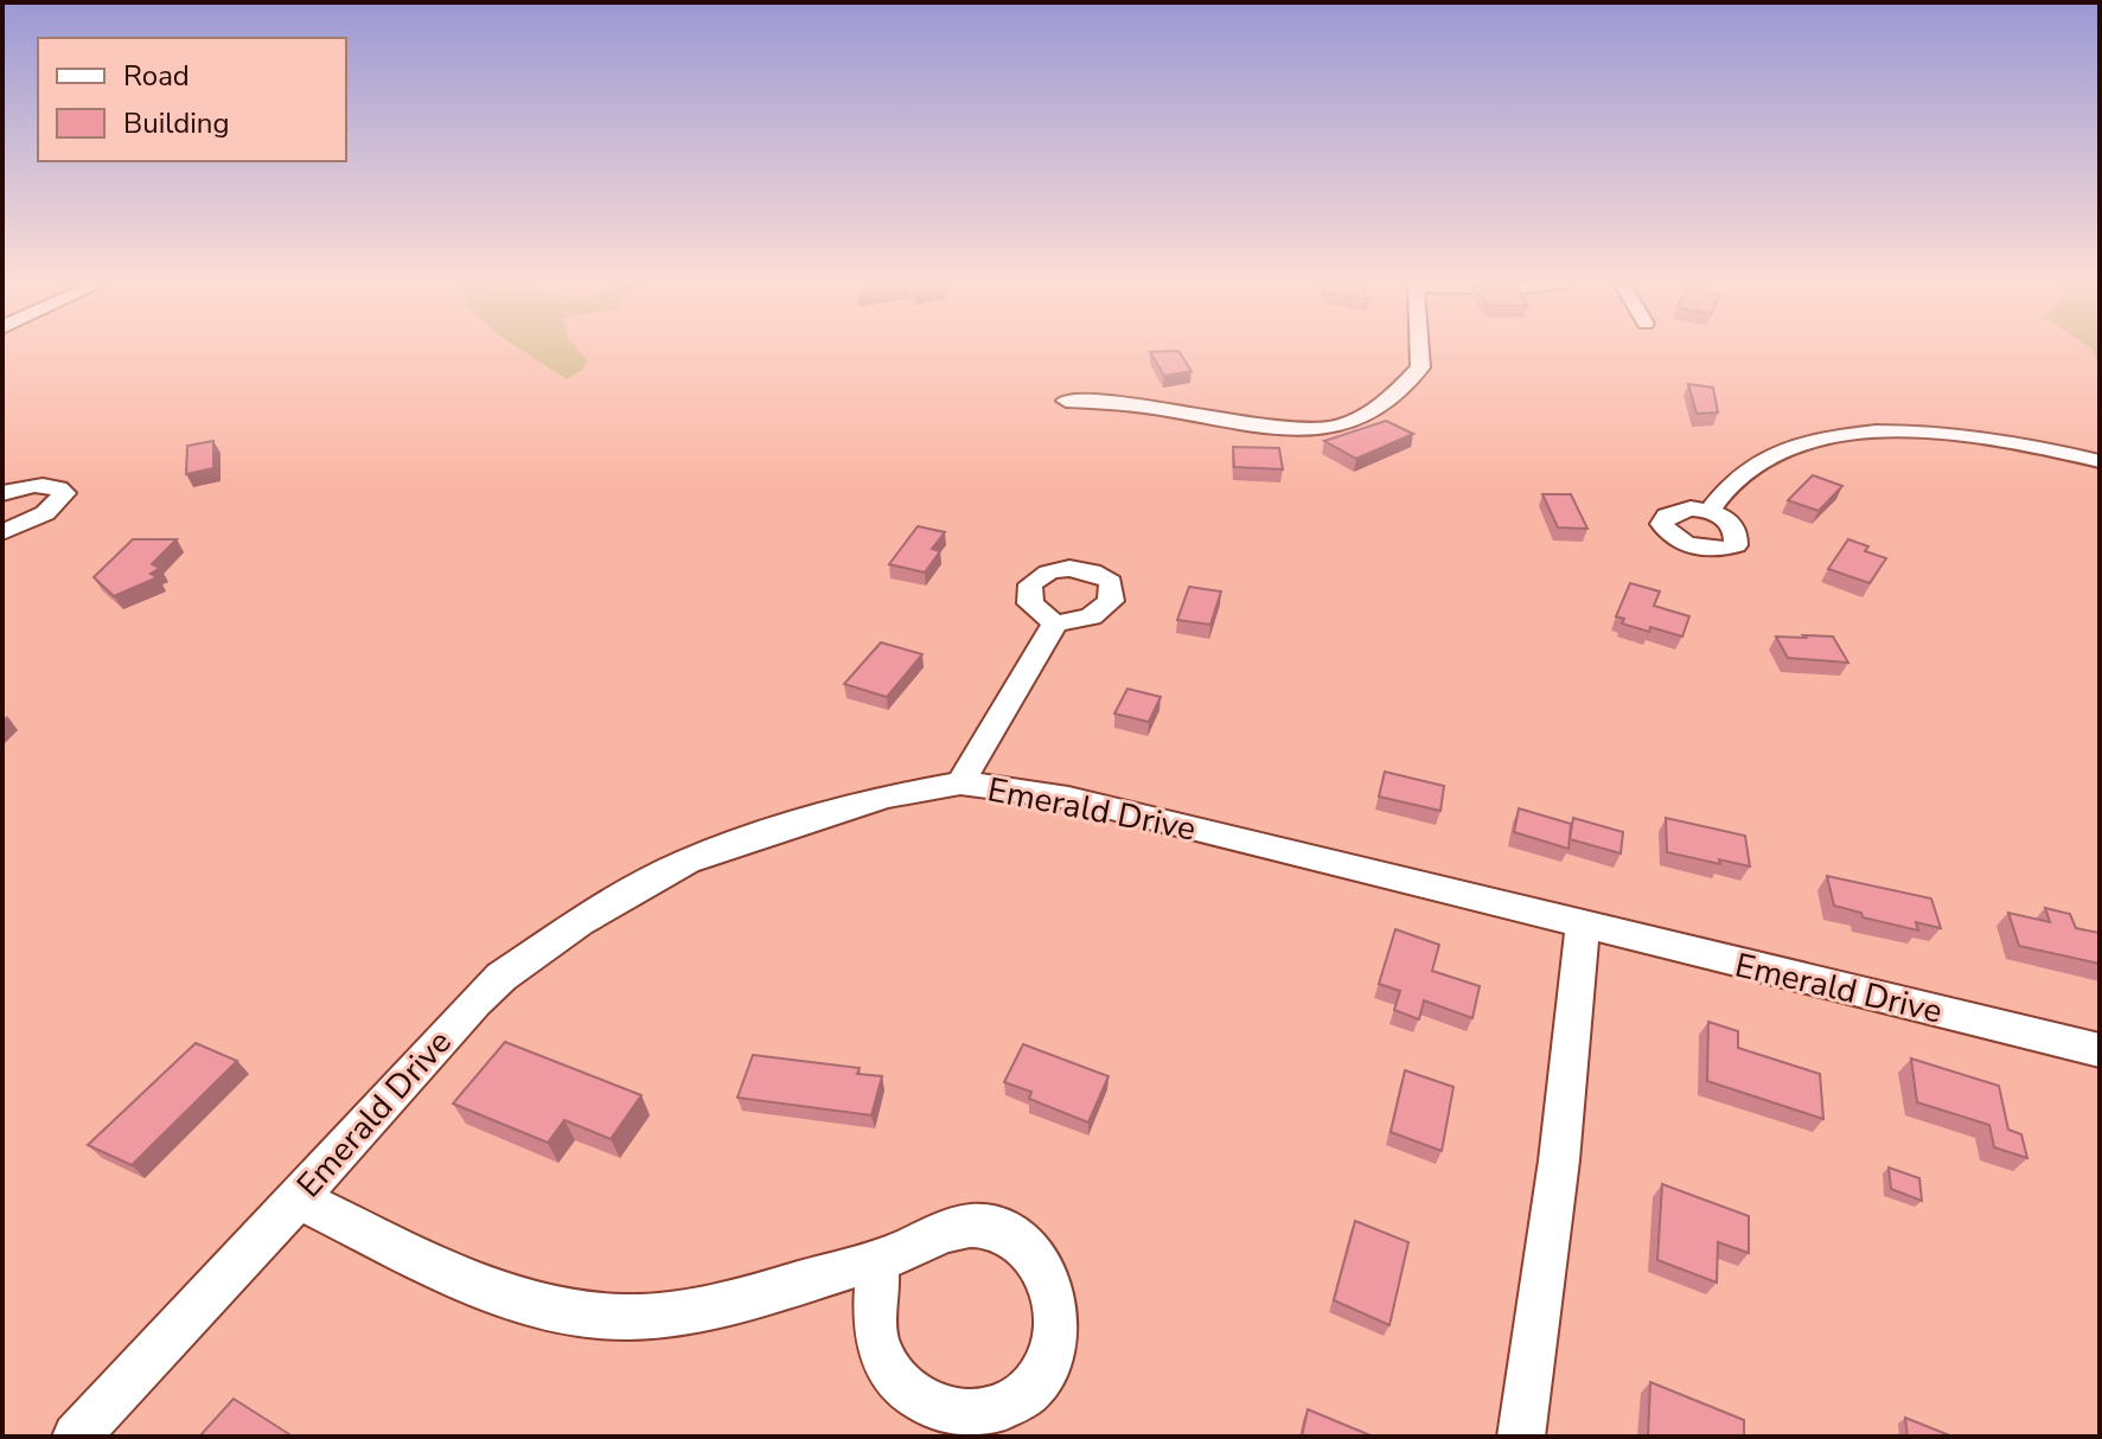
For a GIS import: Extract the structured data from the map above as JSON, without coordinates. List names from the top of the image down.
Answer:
{
  "streets": {
    "street": ["Emerald Drive"]
  },
  "legend": ["Road", "Building"]
}
